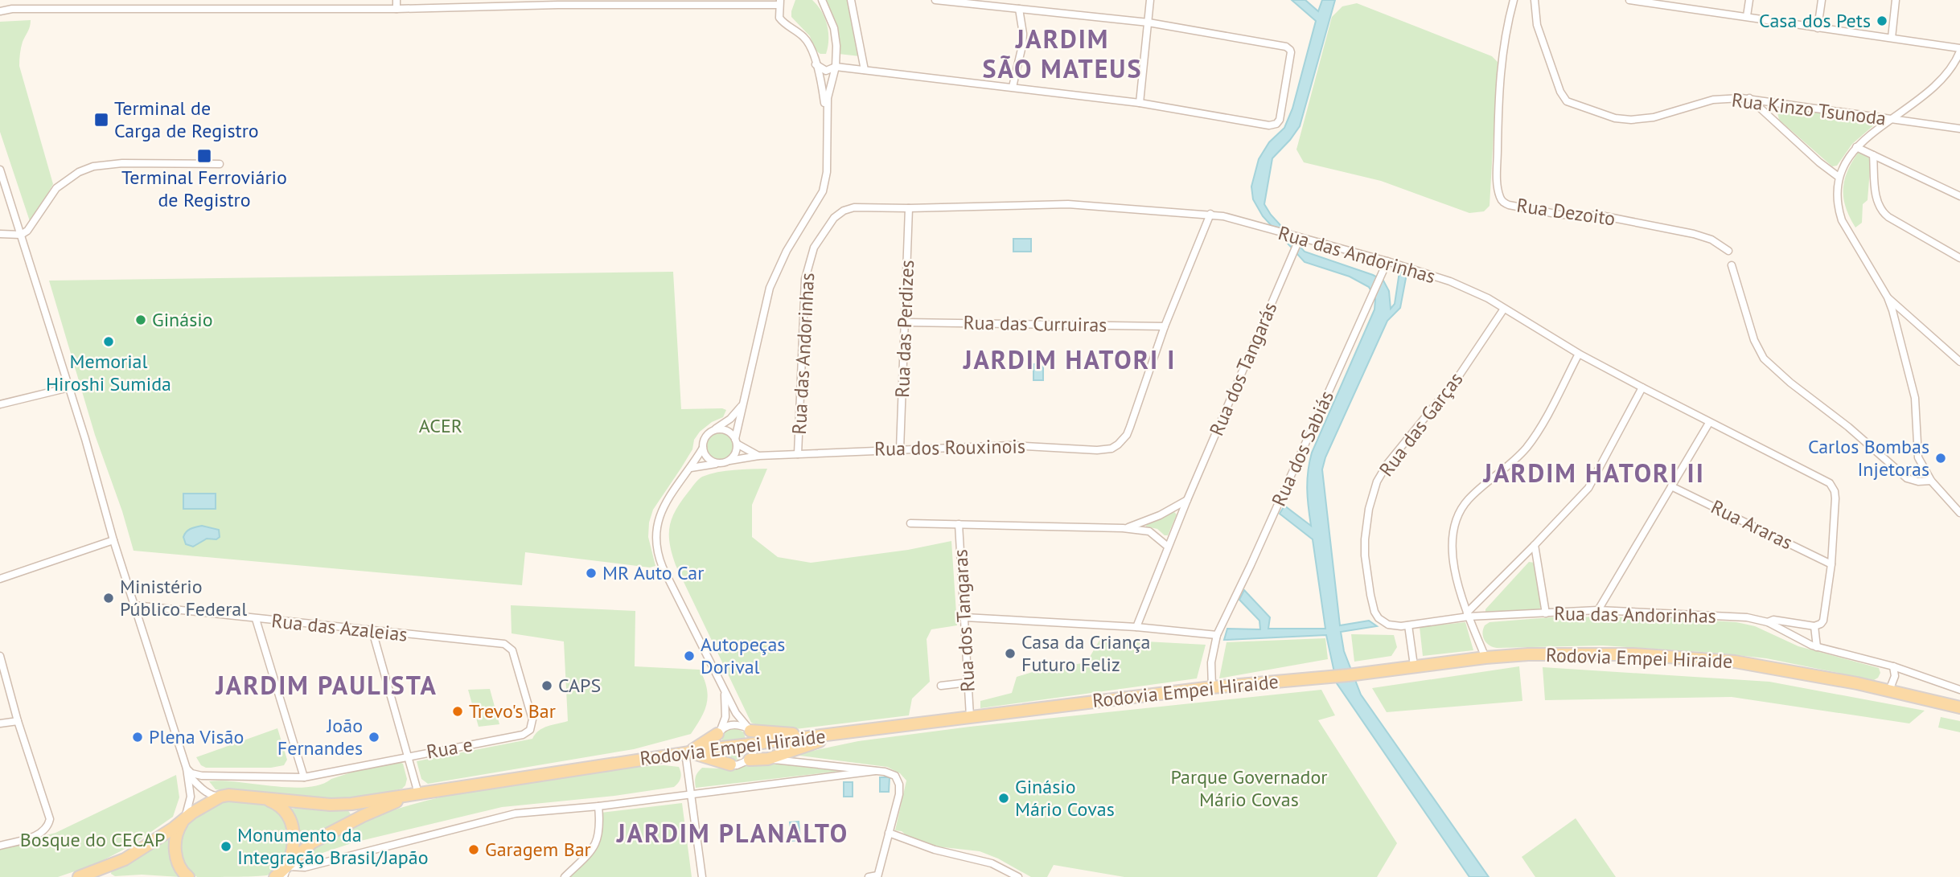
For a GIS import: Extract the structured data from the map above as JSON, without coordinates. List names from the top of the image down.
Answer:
{
  "streets": {
    "main road": ["Rodovia Empei Hiraide"],
    "street": [
      "Rua Kinzo Tsunoda",
      "Rua Dezoito",
      "Rua das Andorinhas",
      "Rua das Curruiras",
      "Rua das Perdizes",
      "Rua dos Tangarás",
      "Rua das Garças",
      "Rua dos Rouxinois",
      "Rua dos Sabiás",
      "Rua Araras",
      "Rua dos Tangaras",
      "Rua das Azaleias",
      "Rua e"
    ]
  },
  "crossings": [
    ["Rua das Andorinhas", "Rua das Perdizes"],
    ["Rua das Andorinhas", "Rua dos Tangarás"],
    ["Rua das Andorinhas", "Rua das Garças"],
    ["Rua das Andorinhas", "Rua dos Rouxinois"],
    ["Rua das Andorinhas", "Rua dos Sabiás"],
    ["Rua das Andorinhas", "Rua Araras"],
    ["Rua das Curruiras", "Rua das Perdizes"],
    ["Rua das Curruiras", "Rua dos Rouxinois"],
    ["Rua das Perdizes", "Rua dos Rouxinois"],
    ["Rua dos Sabiás", "Rodovia Empei Hiraide"],
    ["Rua dos Tangaras", "Rodovia Empei Hiraide"],
    ["Rua das Azaleias", "Rua e"]
  ],
  "districts": [
    "JARDIM SÃO MATEUS",
    "JARDIM HATORI I",
    "JARDIM HATORI II",
    "JARDIM PAULISTA",
    "JARDIM PLANALTO"
  ],
  "parks": ["ACER", "Parque Governador Mário Covas", "Bosque do CECAP"],
  "places": {
    "other": [
      "Casa dos Pets",
      "Ginásio",
      "Memorial Hiroshi Sumida",
      "Carlos Bombas Injetoras",
      "MR Auto Car",
      "Ministério Público Federal",
      "Casa da Criança Futuro Feliz",
      "Autopeças Dorival",
      "CAPS",
      "Trevo's Bar",
      "Plena Visão",
      "João Fernandes",
      "Ginásio Mário Covas",
      "Monumento da Integração Brasil/Japão",
      "Garagem Bar"
    ],
    "transit": ["Terminal de Carga de Registro", "Terminal Ferroviário de Registro"]
  }
}
